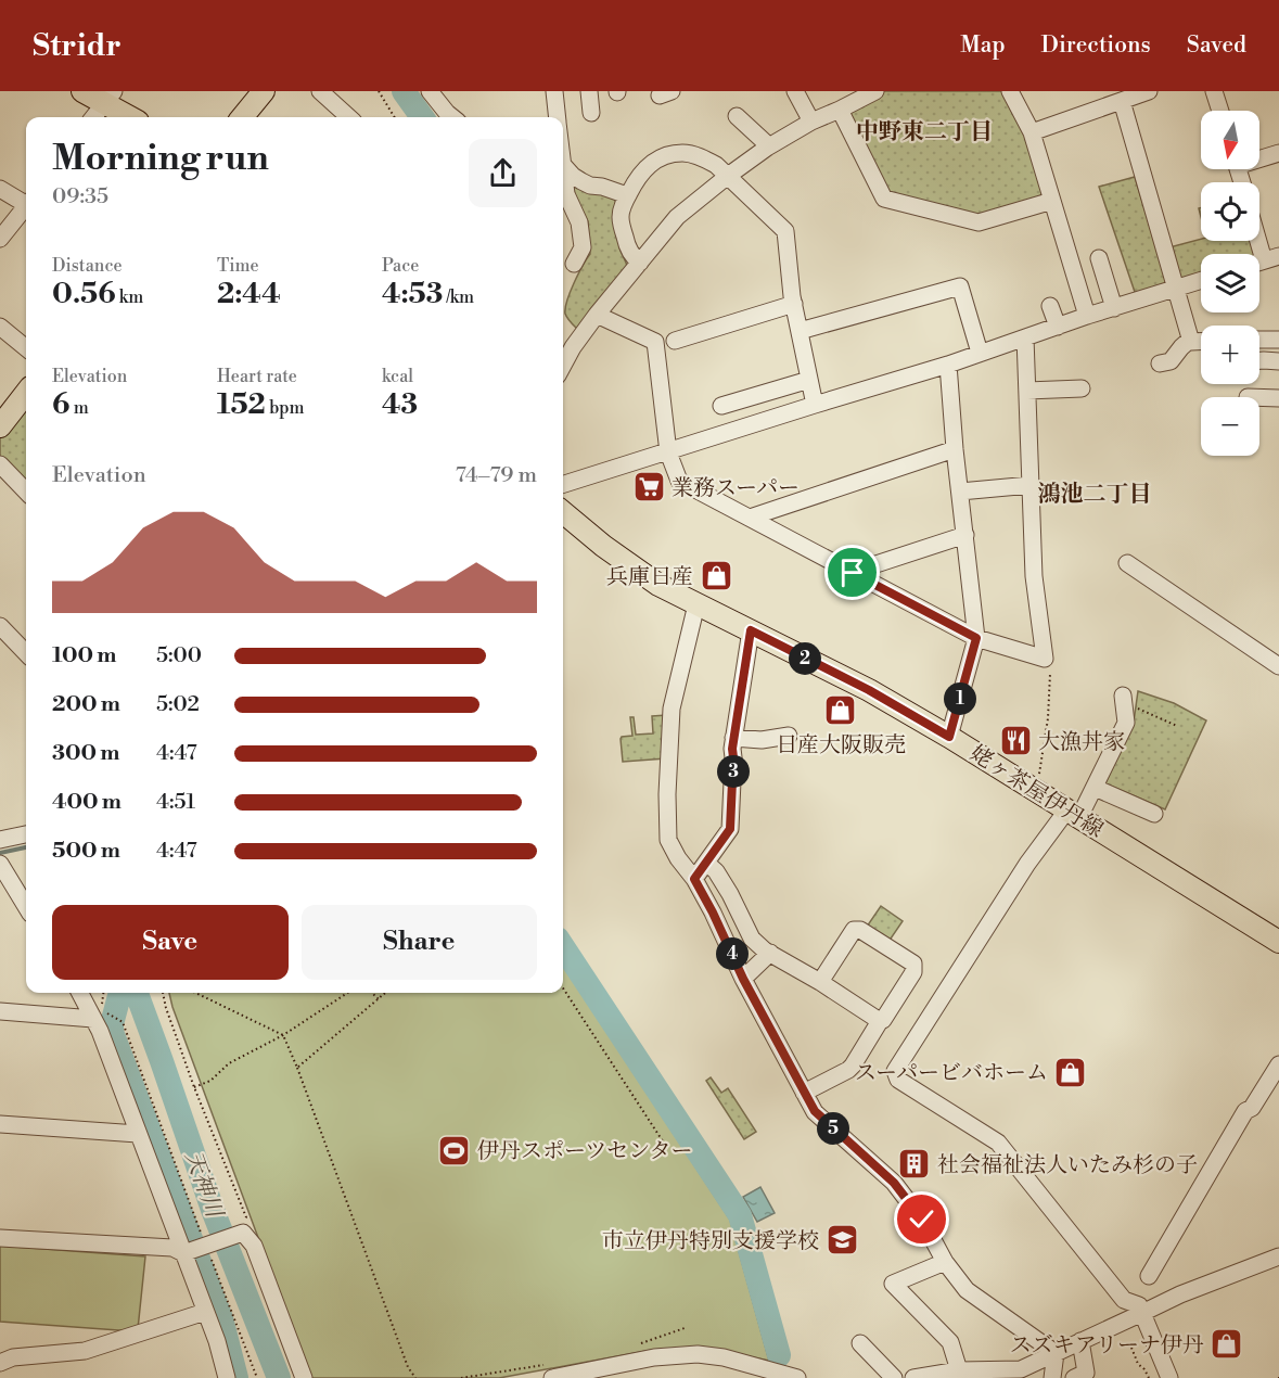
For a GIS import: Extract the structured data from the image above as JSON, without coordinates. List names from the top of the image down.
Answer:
{
  "streets": {
    "main road": ["姥ヶ茶屋伊丹線"]
  },
  "districts": ["中野東二丁目", "鴻池二丁目"],
  "water": ["天神川"],
  "places": {
    "supermarket": ["業務スーパー"],
    "shop": [
      "兵庫日産",
      "日産大阪販売",
      "スーパービバホーム",
      "スズキアリーナ伊丹"
    ],
    "restaurant": ["大漁丼家"],
    "sports": ["伊丹スポーツセンター"],
    "building": ["社会福祉法人いたみ杉の子"],
    "school or university": ["市立伊丹特別支援学校"]
  },
  "north": "bottom",
  "page": {
    "header": "Stridr",
    "nav": ["Map", "Directions", "Saved"],
    "map_buttons": ["+", "−"],
    "heading": ["Morning run", "09:35"],
    "stats": [
      ["Distance", "0.56 km"],
      ["Time", "2:44"],
      ["Pace", "4:53 /km"],
      ["Elevation", "6 m"],
      ["Heart rate", "152 bpm"],
      ["kcal", "43"]
    ],
    "chart": ["Elevation", "74–79 m"],
    "list": [
      {
        "name": "100 m",
        "note": "5:00"
      },
      {
        "name": "200 m",
        "note": "5:02"
      },
      {
        "name": "300 m",
        "note": "4:47"
      },
      {
        "name": "400 m",
        "note": "4:51"
      },
      {
        "name": "500 m",
        "note": "4:47"
      }
    ],
    "pins": [
      "2",
      "1",
      "3",
      "4",
      "5"
    ],
    "buttons": ["Save", "Share"]
  }
}
